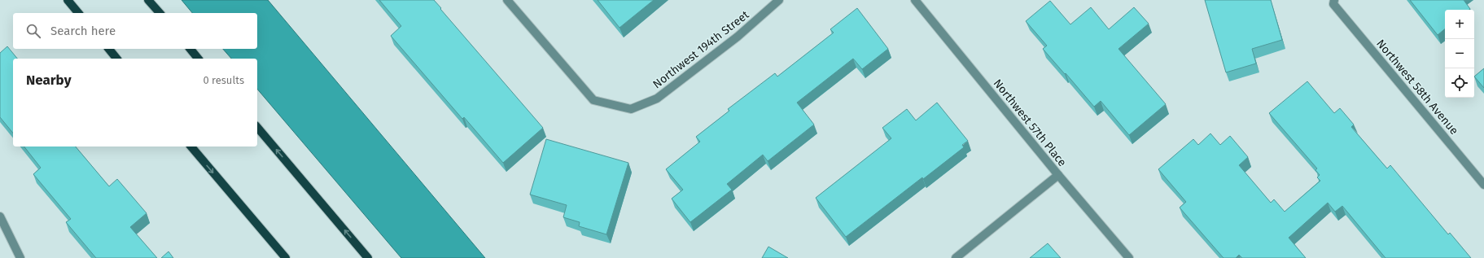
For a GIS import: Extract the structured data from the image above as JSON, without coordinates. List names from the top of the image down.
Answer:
{
  "streets": {
    "street": ["Northwest 194th Street", "Northwest 58th Avenue", "Northwest 57th Place"]
  },
  "page": {
    "map_buttons": ["+", "−"],
    "search": "Search here",
    "heading": ["Nearby", "0 results"]
  }
}
